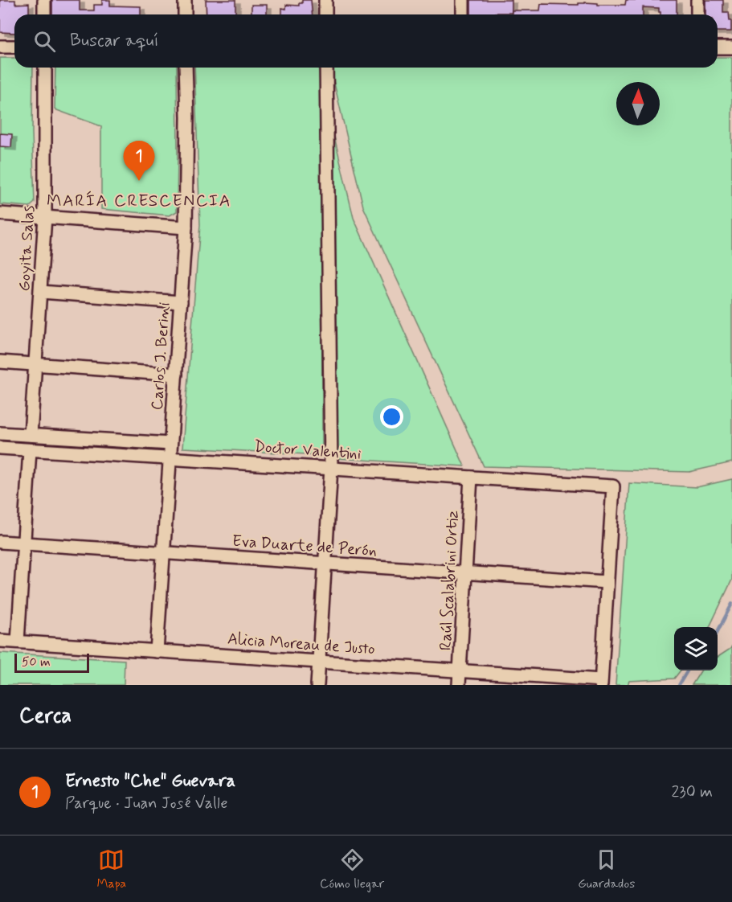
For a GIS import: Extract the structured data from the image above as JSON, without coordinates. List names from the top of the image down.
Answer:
{
  "streets": {
    "street": [
      "Goyita Salas",
      "Carlos J. Berini",
      "Doctor Valentini",
      "Eva Duarte de Perón",
      "Raúl Scalabrini Ortiz",
      "Alicia Moreau de Justo"
    ]
  },
  "crossings": [
    ["Carlos J. Berini", "Doctor Valentini"],
    ["Carlos J. Berini", "Eva Duarte de Perón"],
    ["Carlos J. Berini", "Alicia Moreau de Justo"],
    ["Doctor Valentini", "Eva Duarte de Perón"],
    ["Doctor Valentini", "Raúl Scalabrini Ortiz"],
    ["Eva Duarte de Perón", "Raúl Scalabrini Ortiz"],
    ["Raúl Scalabrini Ortiz", "Alicia Moreau de Justo"]
  ],
  "districts": ["MARÍA CRESCENCIA"],
  "scale_bar": "50 m",
  "north": "top",
  "page": {
    "search": "Buscar aquí",
    "pins": "1",
    "scale": "50 m",
    "heading": "Cerca",
    "list": [
      {
        "mark": "1",
        "name": "Ernesto \"Che\" Guevara",
        "note": "Parque · Juan José Valle",
        "value": "230 m"
      }
    ],
    "nav": ["Mapa", "Cómo llegar", "Guardados"]
  }
}
